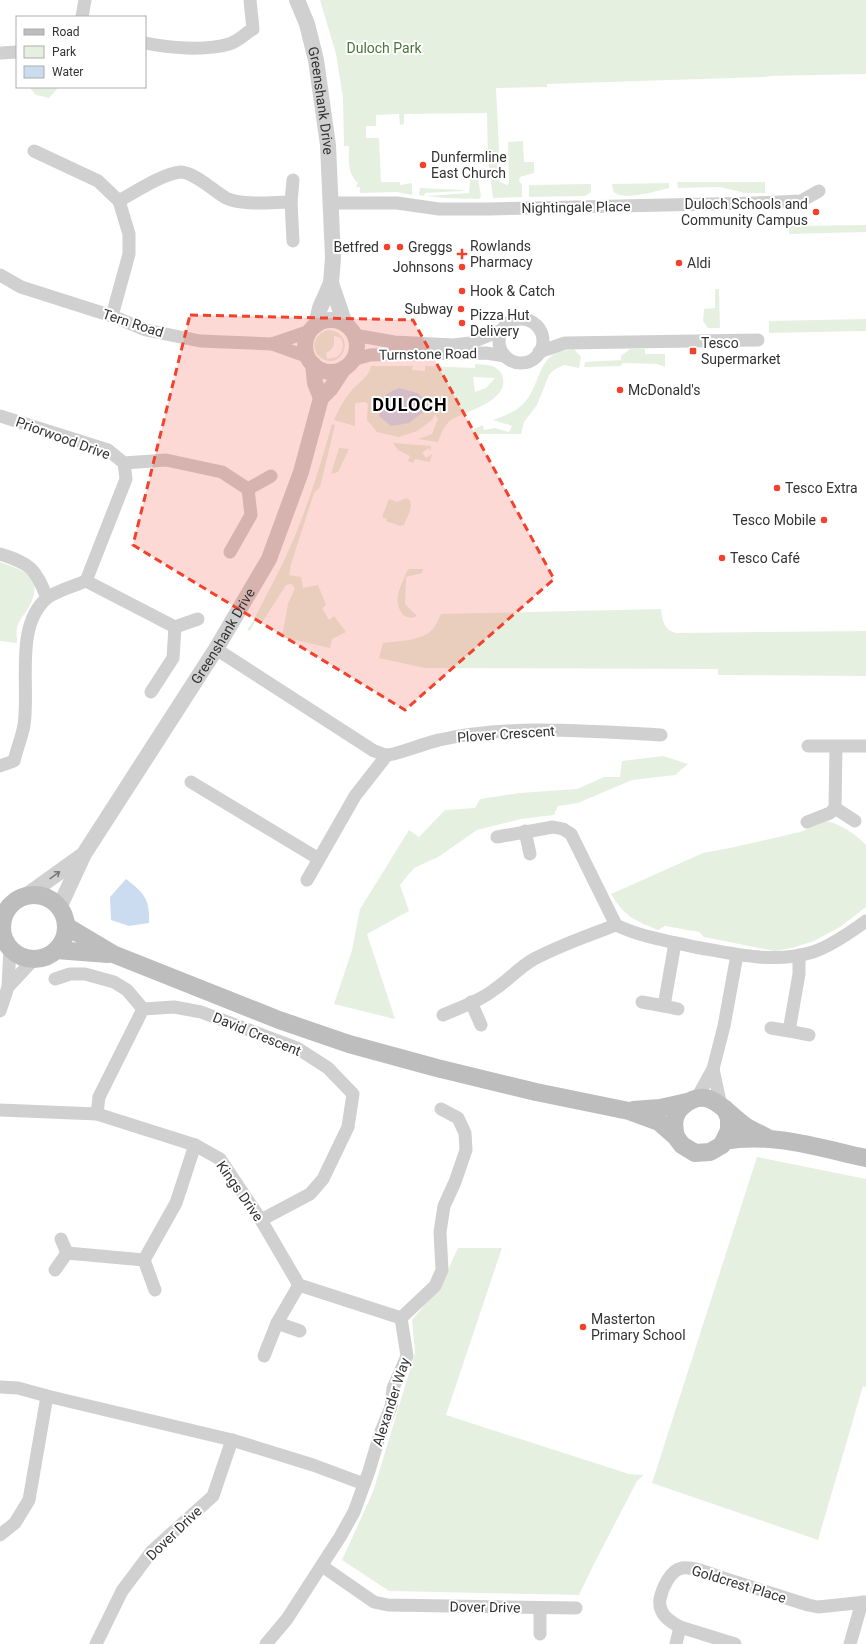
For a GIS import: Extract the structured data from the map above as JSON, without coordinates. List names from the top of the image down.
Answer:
{
  "streets": {
    "street": [
      "Greenshank Drive",
      "Nightingale Place",
      "Tern Road",
      "Turnstone Road",
      "Priorwood Drive",
      "Plover Crescent",
      "David Crescent",
      "Kings Drive",
      "Alexander Way",
      "Dover Drive",
      "Goldcrest Place"
    ]
  },
  "crossings": [
    ["Greenshank Drive", "Nightingale Place"],
    ["Greenshank Drive", "Tern Road"],
    ["Greenshank Drive", "Turnstone Road"],
    ["Tern Road", "Turnstone Road"],
    ["David Crescent", "Kings Drive"]
  ],
  "districts": ["DULOCH"],
  "parks": ["Duloch Park"],
  "places": {
    "other": [
      "Dunfermline East Church",
      "Duloch Schools and Community Campus",
      "Betfred",
      "Greggs",
      "Aldi",
      "Johnsons",
      "Hook & Catch",
      "Subway",
      "Pizza Hut Delivery",
      "McDonald's",
      "Tesco Extra",
      "Tesco Mobile",
      "Tesco Café",
      "Masterton Primary School"
    ],
    "health": ["Rowlands Pharmacy"],
    "transit": ["Tesco Supermarket"]
  },
  "legend": ["Road", "Park", "Water"]
}
